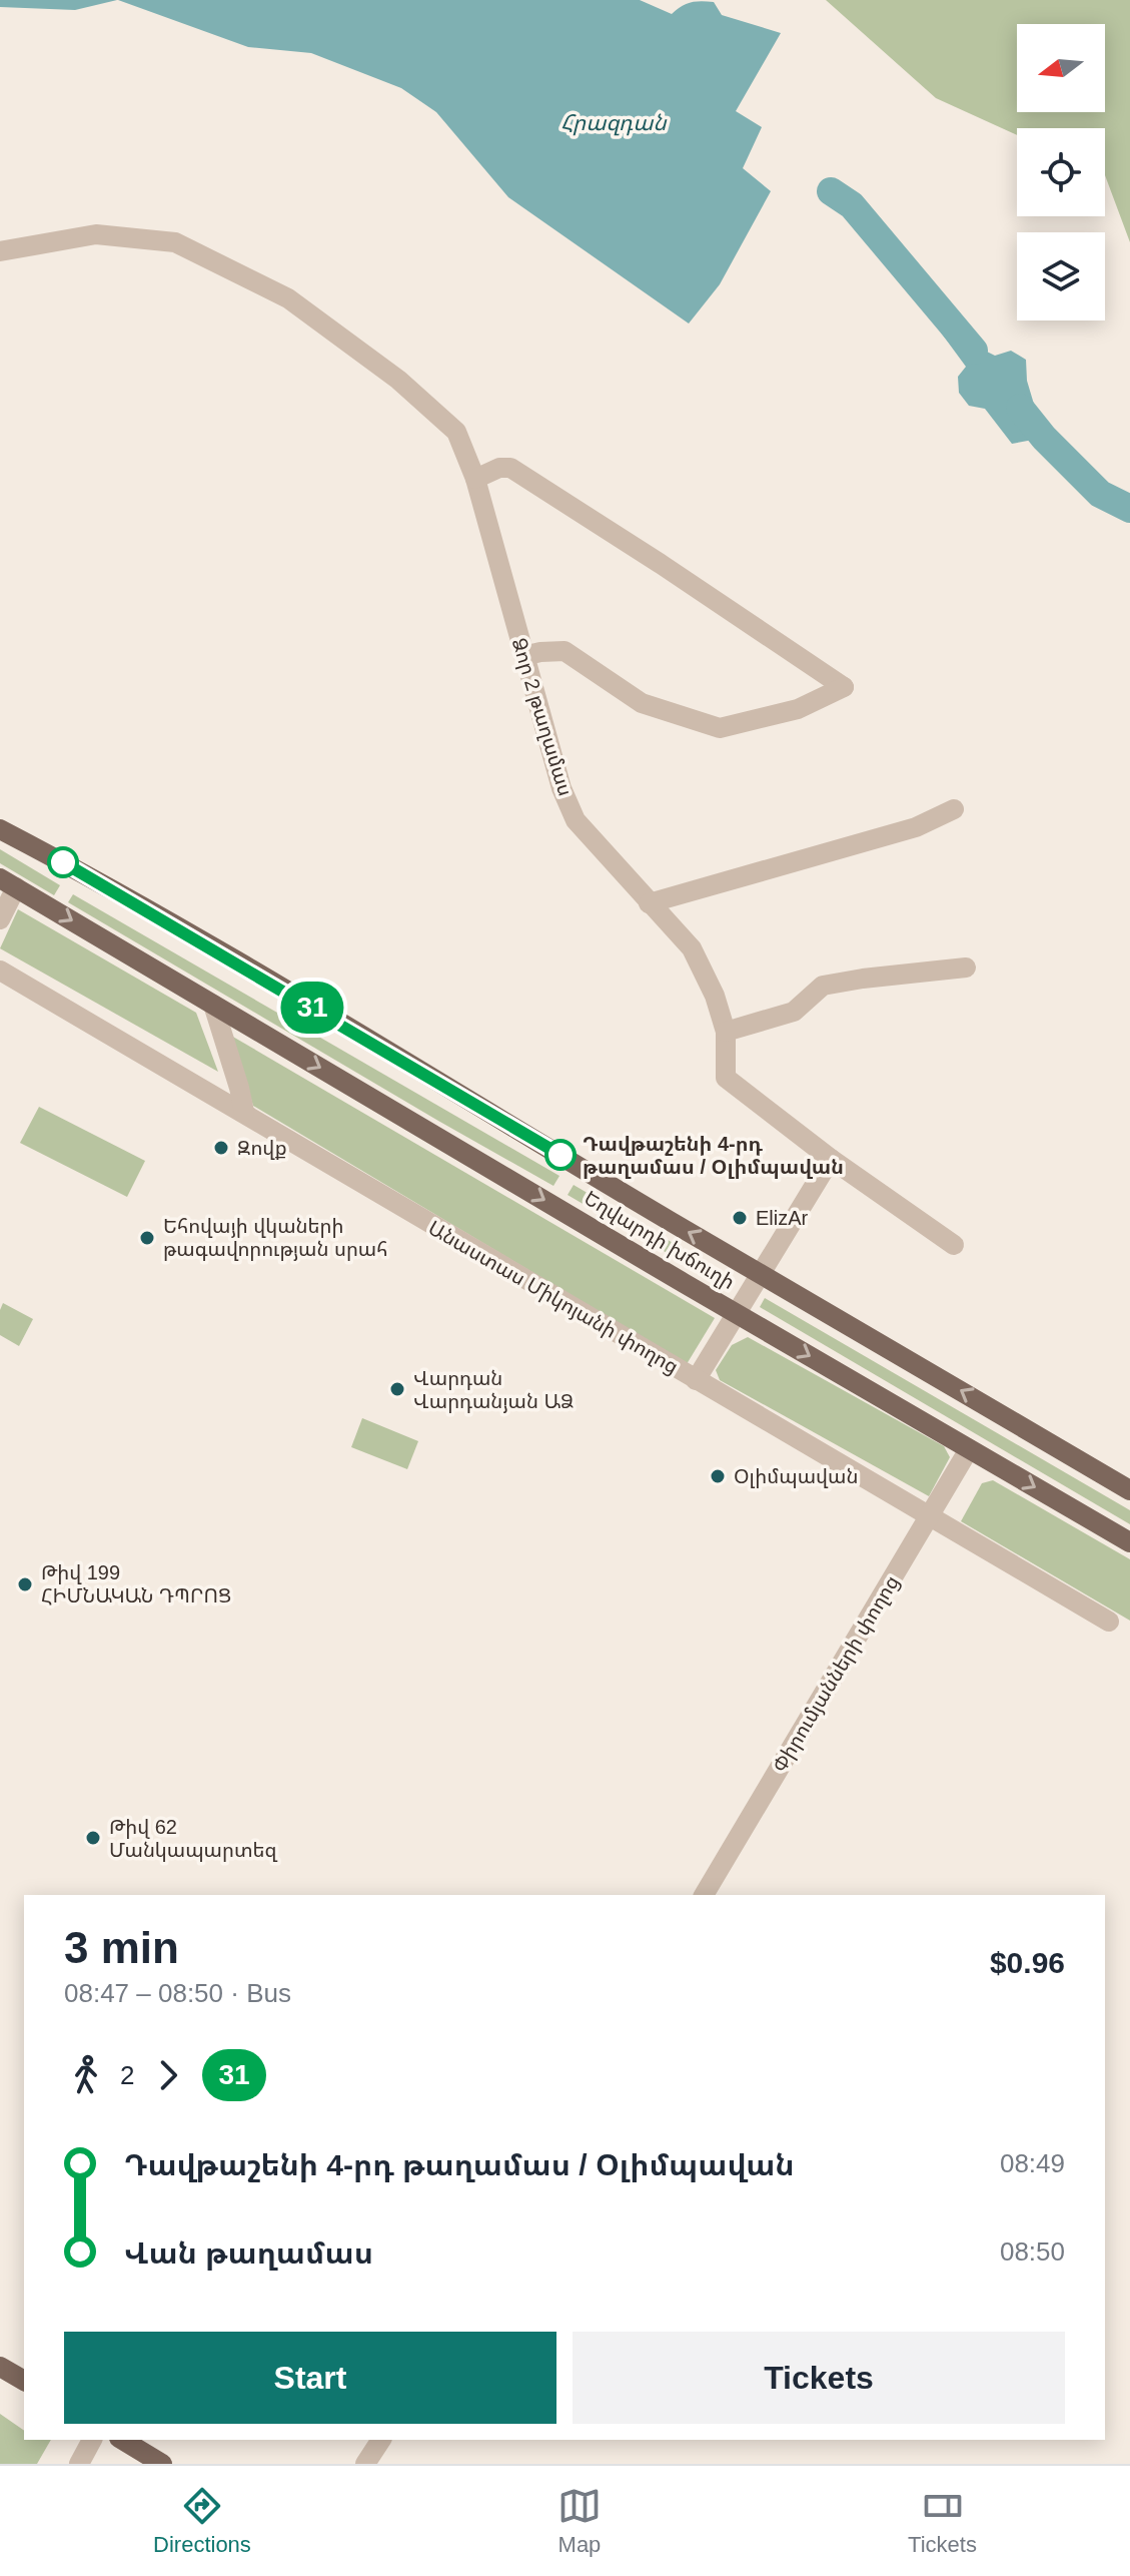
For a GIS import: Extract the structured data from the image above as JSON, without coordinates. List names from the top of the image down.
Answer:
{
  "streets": {
    "main road": ["Եղվարդի խճուղի"],
    "street": ["Ձոր 2 թաղամաս", "Անաստաս Միկոյանի փողոց", "Փիրումյանների փողոց"]
  },
  "crossings": [
    ["Եղվարդի խճուղի", "Փիրումյանների փողոց"],
    ["Անաստաս Միկոյանի փողոց", "Փիրումյանների փողոց"]
  ],
  "water": ["Հրազդան"],
  "places": [
    "Զովք",
    "Դավթաշենի 4-րդ թաղամաս / Օլիմպավան",
    "ElizAr",
    "Եհովայի վկաների թագավորության սրահ",
    "Վարդան Վարդանյան ԱՁ",
    "Օլիմպավան",
    "Թիվ 199 ՀԻՄՆԱԿԱՆ ԴՊՐՈՑ",
    "Թիվ 62 Մանկապարտեզ"
  ],
  "lines": ["bus line 31"],
  "north": "left",
  "page": {
    "on_map": "31",
    "heading": ["3 min", "08:47 – 08:50 · Bus", "$0.96"],
    "legs": ["2", "31"],
    "list": [
      {
        "name": "Դավթաշենի 4-րդ թաղամաս / Օլիմպավան",
        "value": "08:49"
      },
      {
        "name": "Վան թաղամաս",
        "value": "08:50"
      }
    ],
    "buttons": ["Start", "Tickets"],
    "tabs": ["Directions", "Map", "Tickets"]
  }
}
